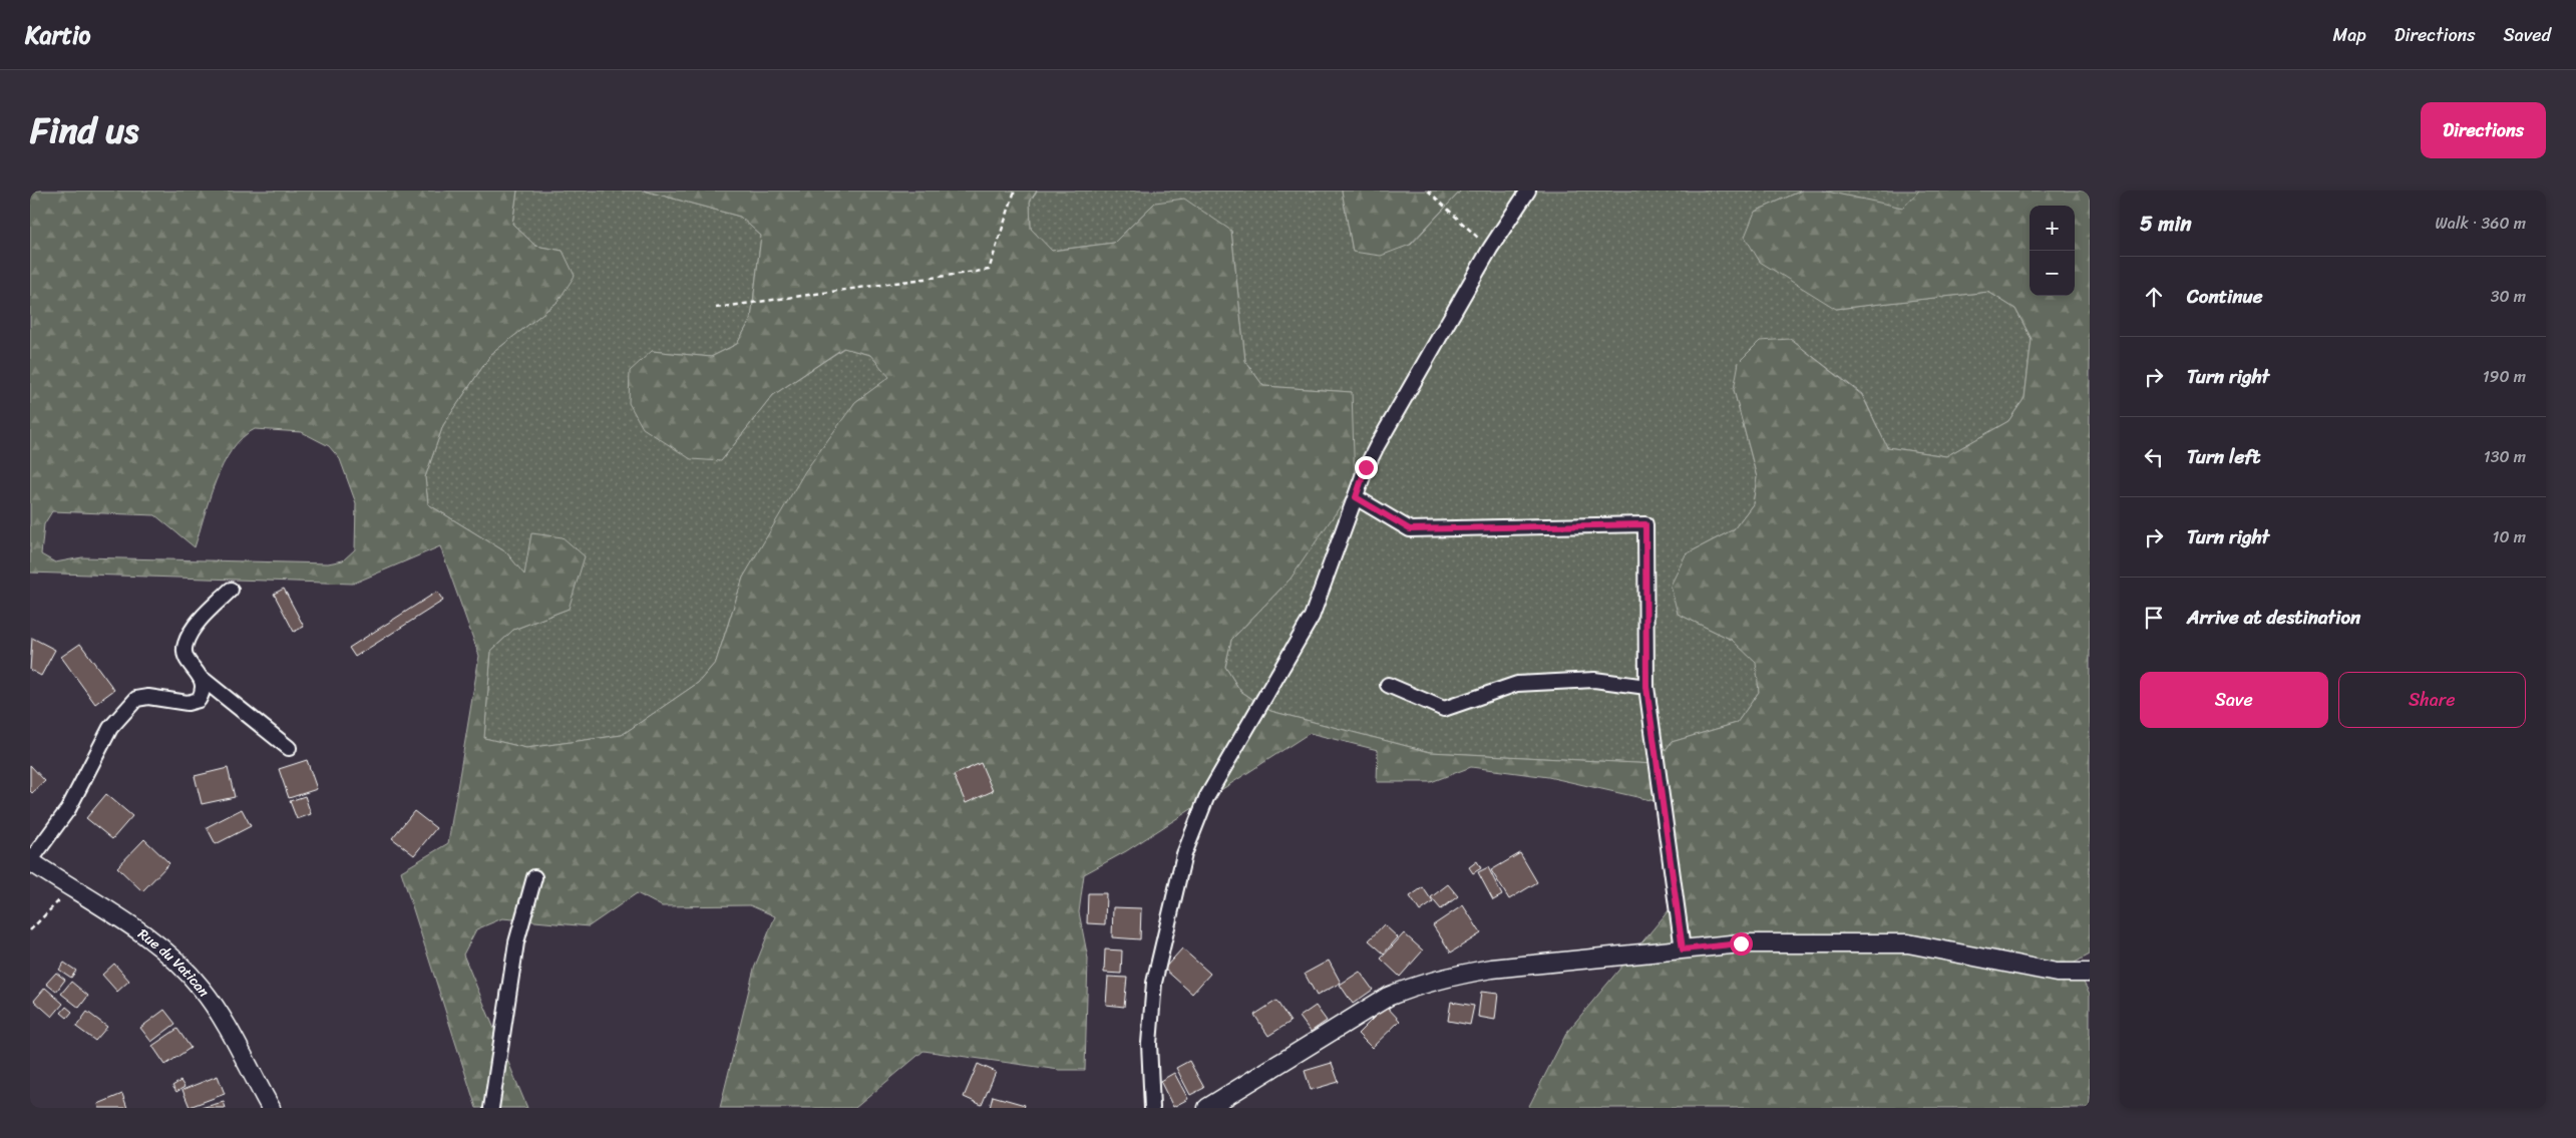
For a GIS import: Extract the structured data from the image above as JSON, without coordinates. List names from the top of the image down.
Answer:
{
  "streets": {
    "street": ["Rue du Vatican"]
  },
  "page": {
    "header": "Kartio",
    "nav": ["Map", "Directions", "Saved"],
    "title": "Find us",
    "buttons": [
      "Directions",
      ["Save", "Share"]
    ],
    "heading": ["5 min", "Walk · 360 m"],
    "map_buttons": ["+", "−"],
    "list": [
      ["Continue", "30 m"],
      ["Turn right", "190 m"],
      ["Turn left", "130 m"],
      ["Turn right", "10 m"],
      "Arrive at destination"
    ]
  }
}
